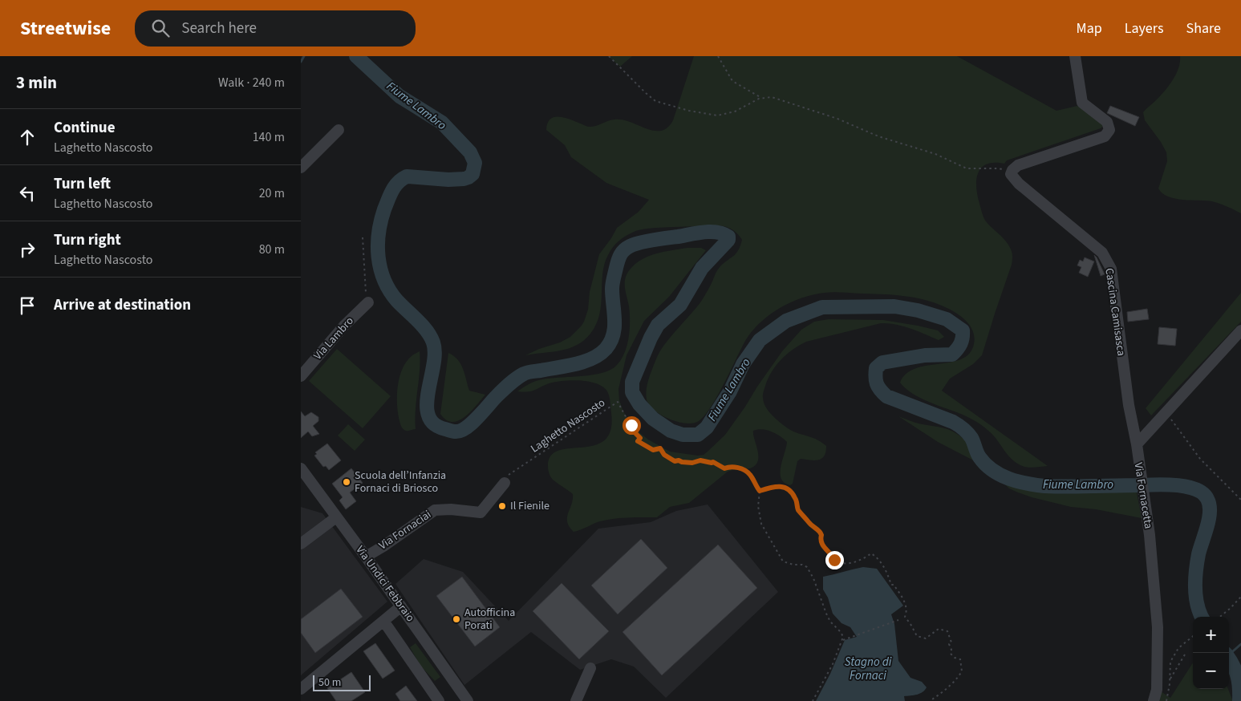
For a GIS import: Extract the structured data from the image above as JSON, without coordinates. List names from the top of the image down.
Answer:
{
  "streets": {
    "street": [
      "Cascina Camisasca",
      "Via Lambro",
      "Via Fornacetta",
      "Via Fornaciai",
      "Via Undici Febbraio"
    ],
    "path": ["Laghetto Nascosto"]
  },
  "crossings": [
    ["Cascina Camisasca", "Via Fornacetta"],
    ["Laghetto Nascosto", "Via Fornaciai"],
    ["Via Fornaciai", "Via Undici Febbraio"]
  ],
  "water": ["Fiume Lambro", "Stagno di Fornaci"],
  "places": ["Scuola dell’Infanzia Fornaci di Briosco", "Il Fienile", "Autofficina Porati"],
  "scale_bar": "50 m",
  "page": {
    "header": "Streetwise",
    "search": "Search here",
    "nav": ["Map", "Layers", "Share"],
    "heading": ["3 min", "Walk · 240 m"],
    "list": [
      ["Continue", "Laghetto Nascosto", "140 m"],
      ["Turn left", "Laghetto Nascosto", "20 m"],
      ["Turn right", "Laghetto Nascosto", "80 m"],
      "Arrive at destination"
    ],
    "map_buttons": ["+", "−"],
    "scale": "50 m"
  }
}
